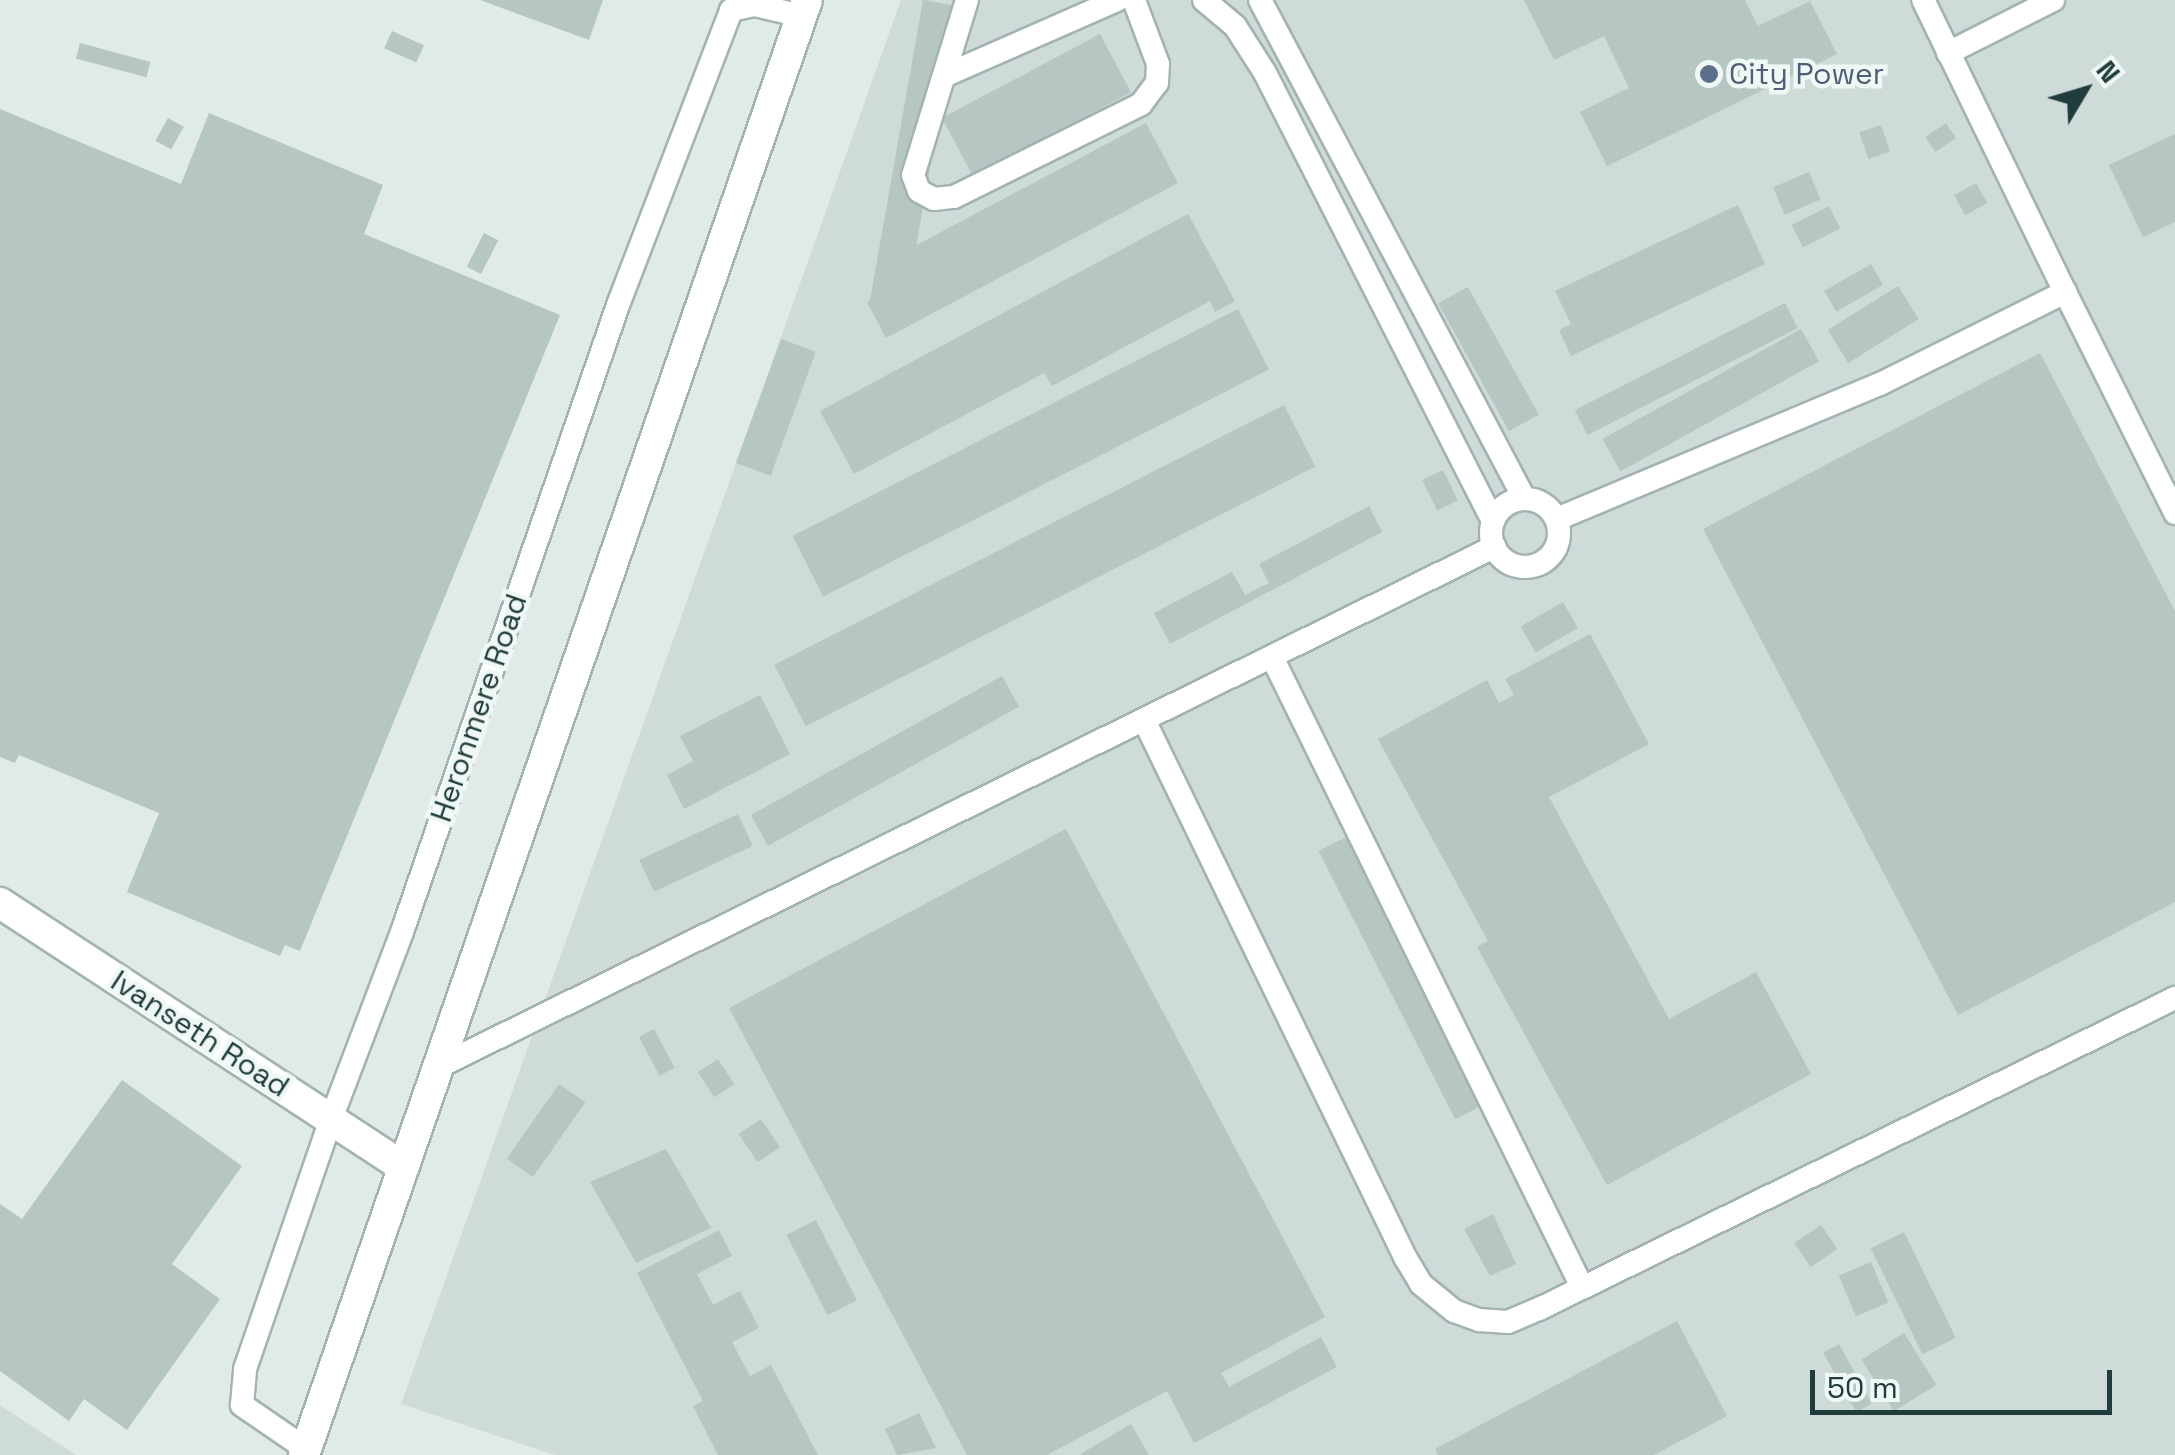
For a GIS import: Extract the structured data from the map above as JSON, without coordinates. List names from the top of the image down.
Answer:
{
  "streets": {
    "street": ["Heronmere Road", "Ivanseth Road"]
  },
  "crossings": [
    ["Heronmere Road", "Ivanseth Road"]
  ],
  "places": ["City Power"],
  "scale_bar": "50 m",
  "north": "top right"
}
